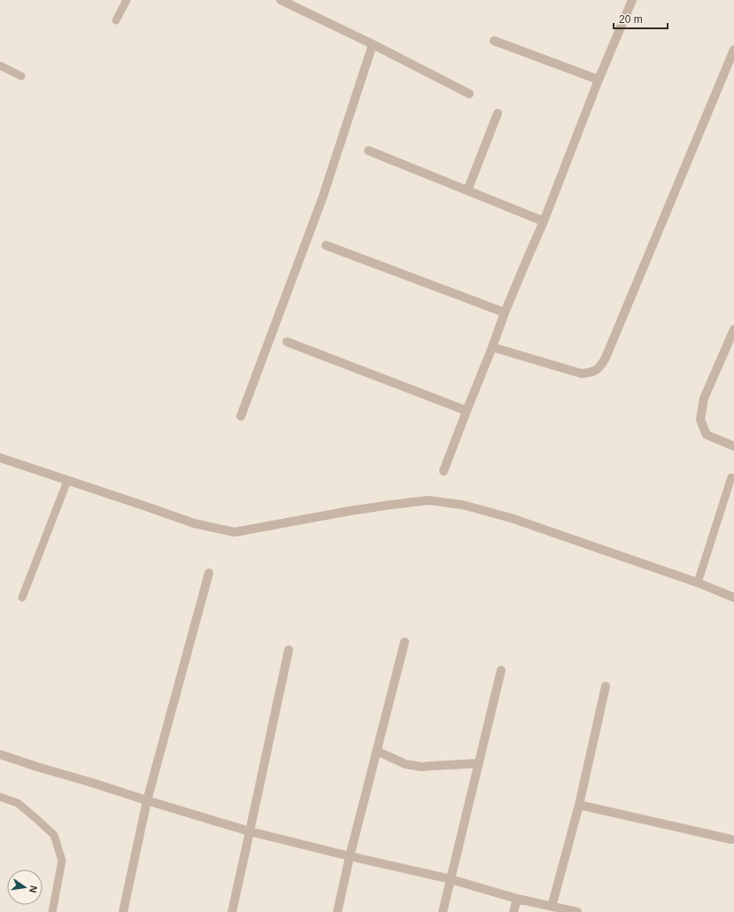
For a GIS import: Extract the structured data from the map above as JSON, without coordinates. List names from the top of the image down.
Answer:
{
  "scale_bar": "20 m",
  "north": "right"
}
